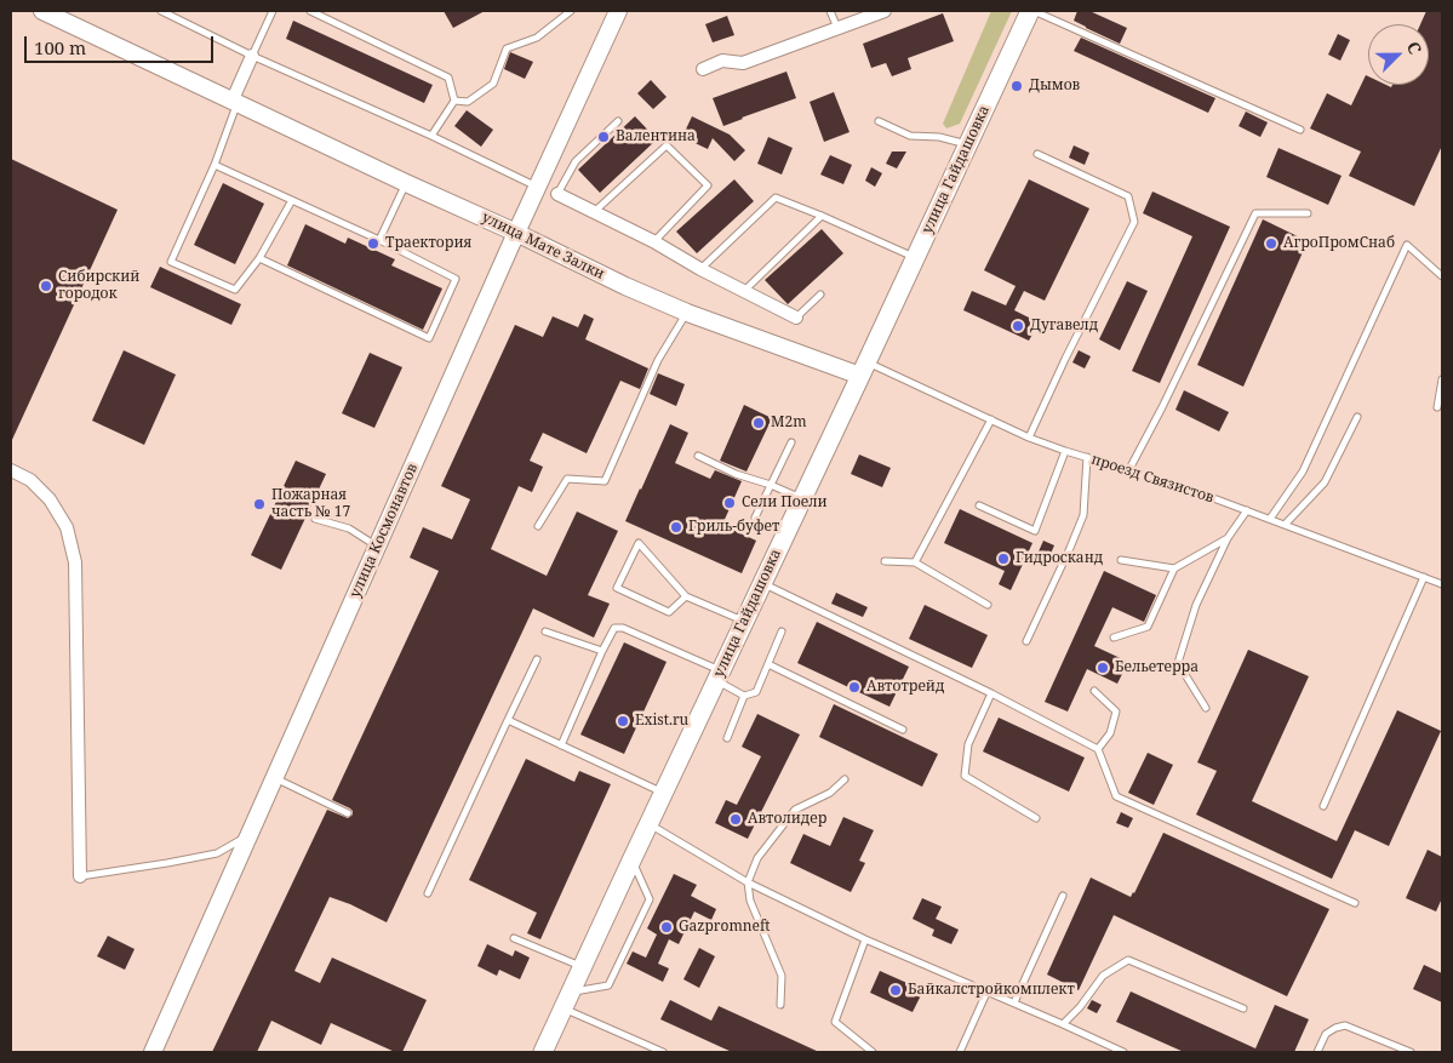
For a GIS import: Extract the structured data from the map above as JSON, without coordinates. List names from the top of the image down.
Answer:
{
  "streets": {
    "main road": ["улица Гайдашовка"],
    "street": ["улица Мате Залки", "улица Космонавтов"],
    "lane": ["проезд Связистов"]
  },
  "crossings": [
    ["улица Гайдашовка", "улица Мате Залки"],
    ["улица Гайдашовка", "проезд Связистов"],
    ["улица Мате Залки", "проезд Связистов"],
    ["улица Мате Залки", "улица Космонавтов"]
  ],
  "places": [
    "Дымов",
    "Валентина",
    "Траектория",
    "АгроПромСнаб",
    "Сибирский городок",
    "Дугавелд",
    "М2m",
    "Сели Поели",
    "Пожарная часть № 17",
    "Гриль-буфет",
    "Гидросканд",
    "Бельетерра",
    "Автотрейд",
    "Exist.ru",
    "Автолидер",
    "Gazpromneft",
    "Байкалстройкомплект"
  ],
  "scale_bar": "100 m",
  "north": "top right"
}
